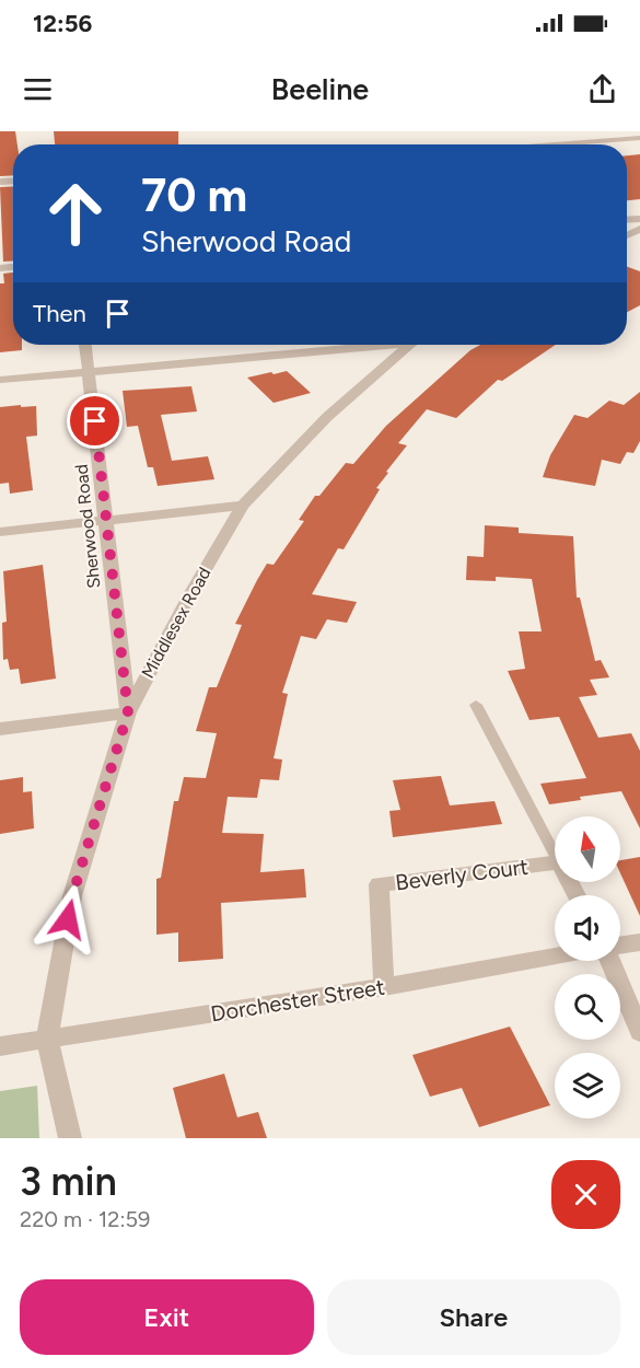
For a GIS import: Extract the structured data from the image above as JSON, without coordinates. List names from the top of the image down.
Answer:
{
  "streets": {
    "street": [
      "Sherwood Road",
      "Middlesex Road",
      "Beverly Court",
      "Dorchester Street"
    ]
  },
  "crossings": [
    ["Sherwood Road", "Middlesex Road"],
    ["Middlesex Road", "Dorchester Street"],
    ["Beverly Court", "Dorchester Street"]
  ],
  "north": "top",
  "page": {
    "status": "12:56",
    "header": "Beeline",
    "turn": ["70 m", "Sherwood Road"],
    "then": "Then",
    "heading": ["3 min", "220 m · 12:59"],
    "buttons": ["Exit", "Share"]
  }
}
